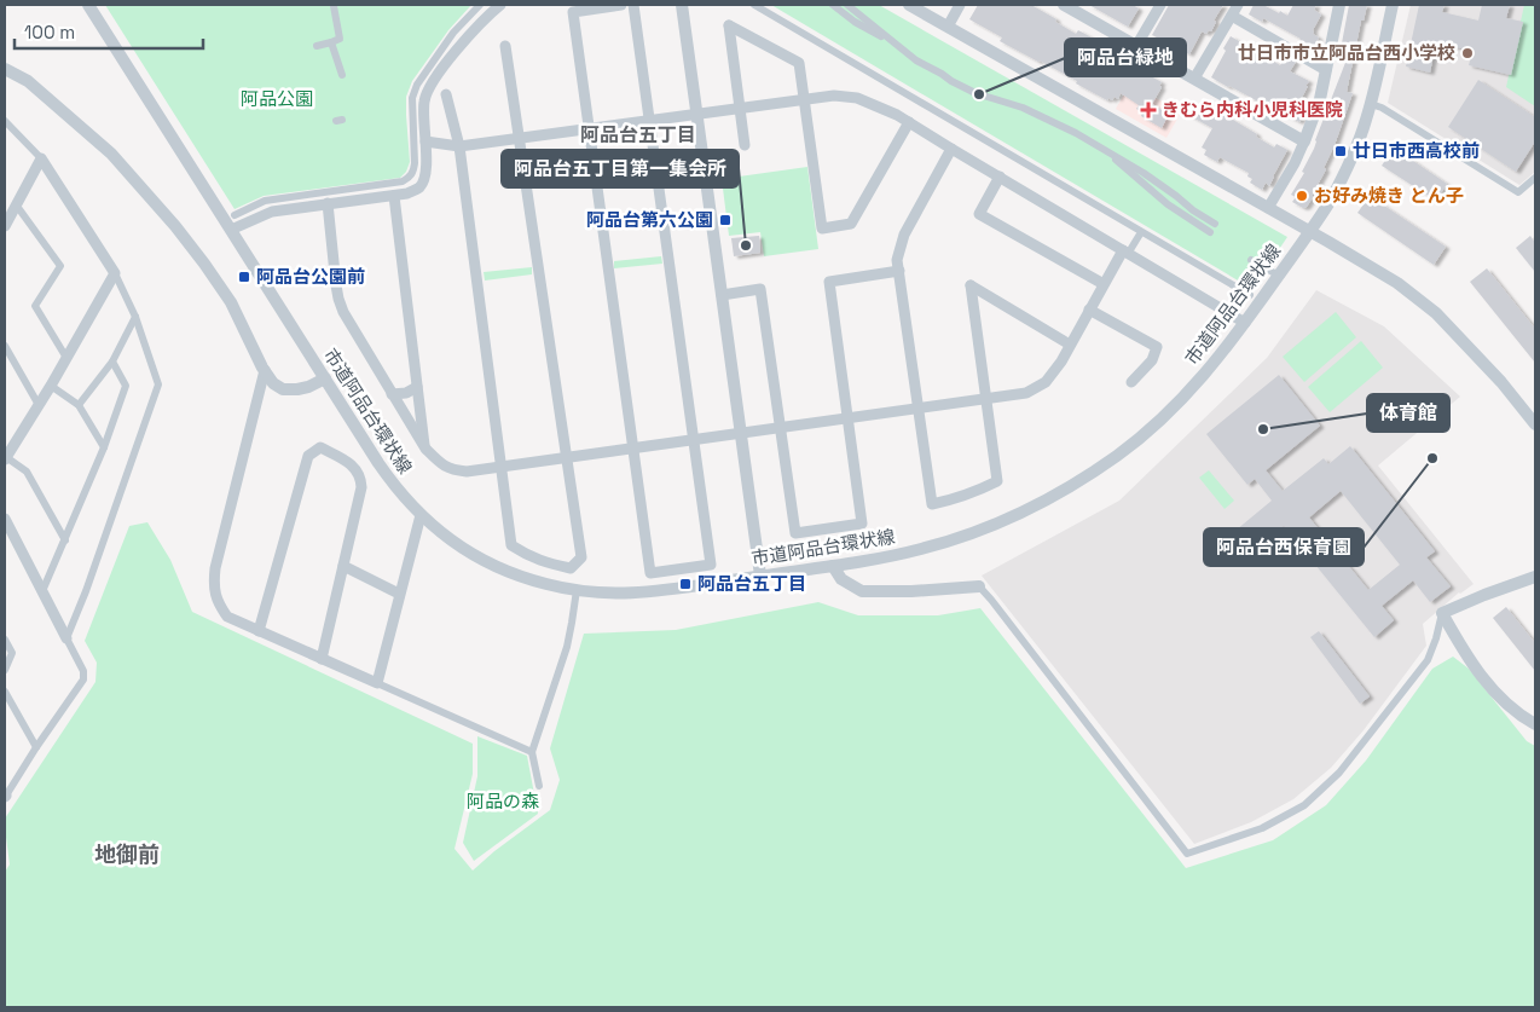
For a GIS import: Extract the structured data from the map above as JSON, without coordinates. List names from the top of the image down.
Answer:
{
  "streets": {
    "street": ["市道阿品台環状線"]
  },
  "districts": ["阿品台五丁目", "地御前"],
  "parks": ["阿品公園", "阿品の森"],
  "places": {
    "other": [
      "廿日市市立阿品台西小学校",
      "阿品台緑地",
      "お好み焼き とん子",
      "阿品台五丁目第一集会所",
      "体育館",
      "阿品台西保育園"
    ],
    "health": ["きむら内科小児科医院"],
    "transit": [
      "廿日市西高校前",
      "阿品台第六公園",
      "阿品台公園前",
      "阿品台五丁目"
    ]
  },
  "scale_bar": "100 m"
}
